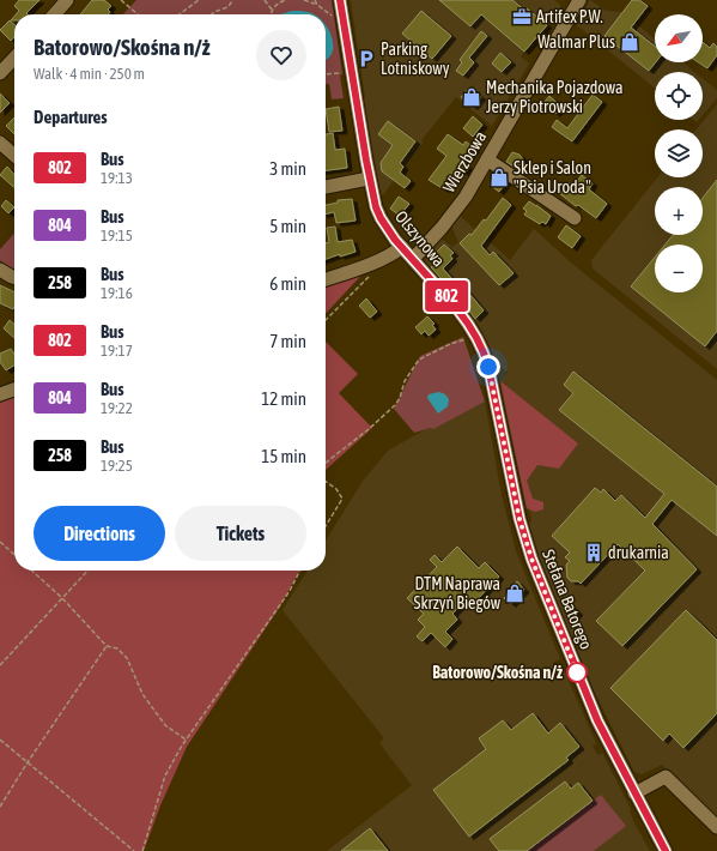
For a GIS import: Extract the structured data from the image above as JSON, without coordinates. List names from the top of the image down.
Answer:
{
  "streets": {
    "street": ["Wierzbowa", "Olszynowa", "Stefana Batorego"]
  },
  "crossings": [
    ["Wierzbowa", "Olszynowa"],
    ["Olszynowa", "Stefana Batorego"]
  ],
  "places": {
    "office": ["Artifex P.W."],
    "shop": [
      "Walmar Plus",
      "Mechanika Pojazdowa Jerzy Piotrowski",
      "Sklep i Salon \"Psia Uroda\"",
      "DTM Naprawa Skrzyń Biegów"
    ],
    "parking": ["Parking Lotniskowy"],
    "building": ["drukarnia"],
    "other": ["Batorowo/Skośna n/ż"]
  },
  "lines": ["bus line 802"],
  "north": "bottom left",
  "page": {
    "on_map": "802",
    "map_buttons": ["+", "−"],
    "heading": [
      ["Batorowo/Skośna n/ż", "Walk · 4 min · 250 m"],
      "Departures"
    ],
    "list": [
      {
        "mark": "802",
        "name": "Bus",
        "note": "19:13",
        "value": "3 min"
      },
      {
        "mark": "804",
        "name": "Bus",
        "note": "19:15",
        "value": "5 min"
      },
      {
        "mark": "258",
        "name": "Bus",
        "note": "19:16",
        "value": "6 min"
      },
      {
        "mark": "802",
        "name": "Bus",
        "note": "19:17",
        "value": "7 min"
      },
      {
        "mark": "804",
        "name": "Bus",
        "note": "19:22",
        "value": "12 min"
      },
      {
        "mark": "258",
        "name": "Bus",
        "note": "19:25",
        "value": "15 min"
      }
    ],
    "buttons": ["Directions", "Tickets"]
  }
}
